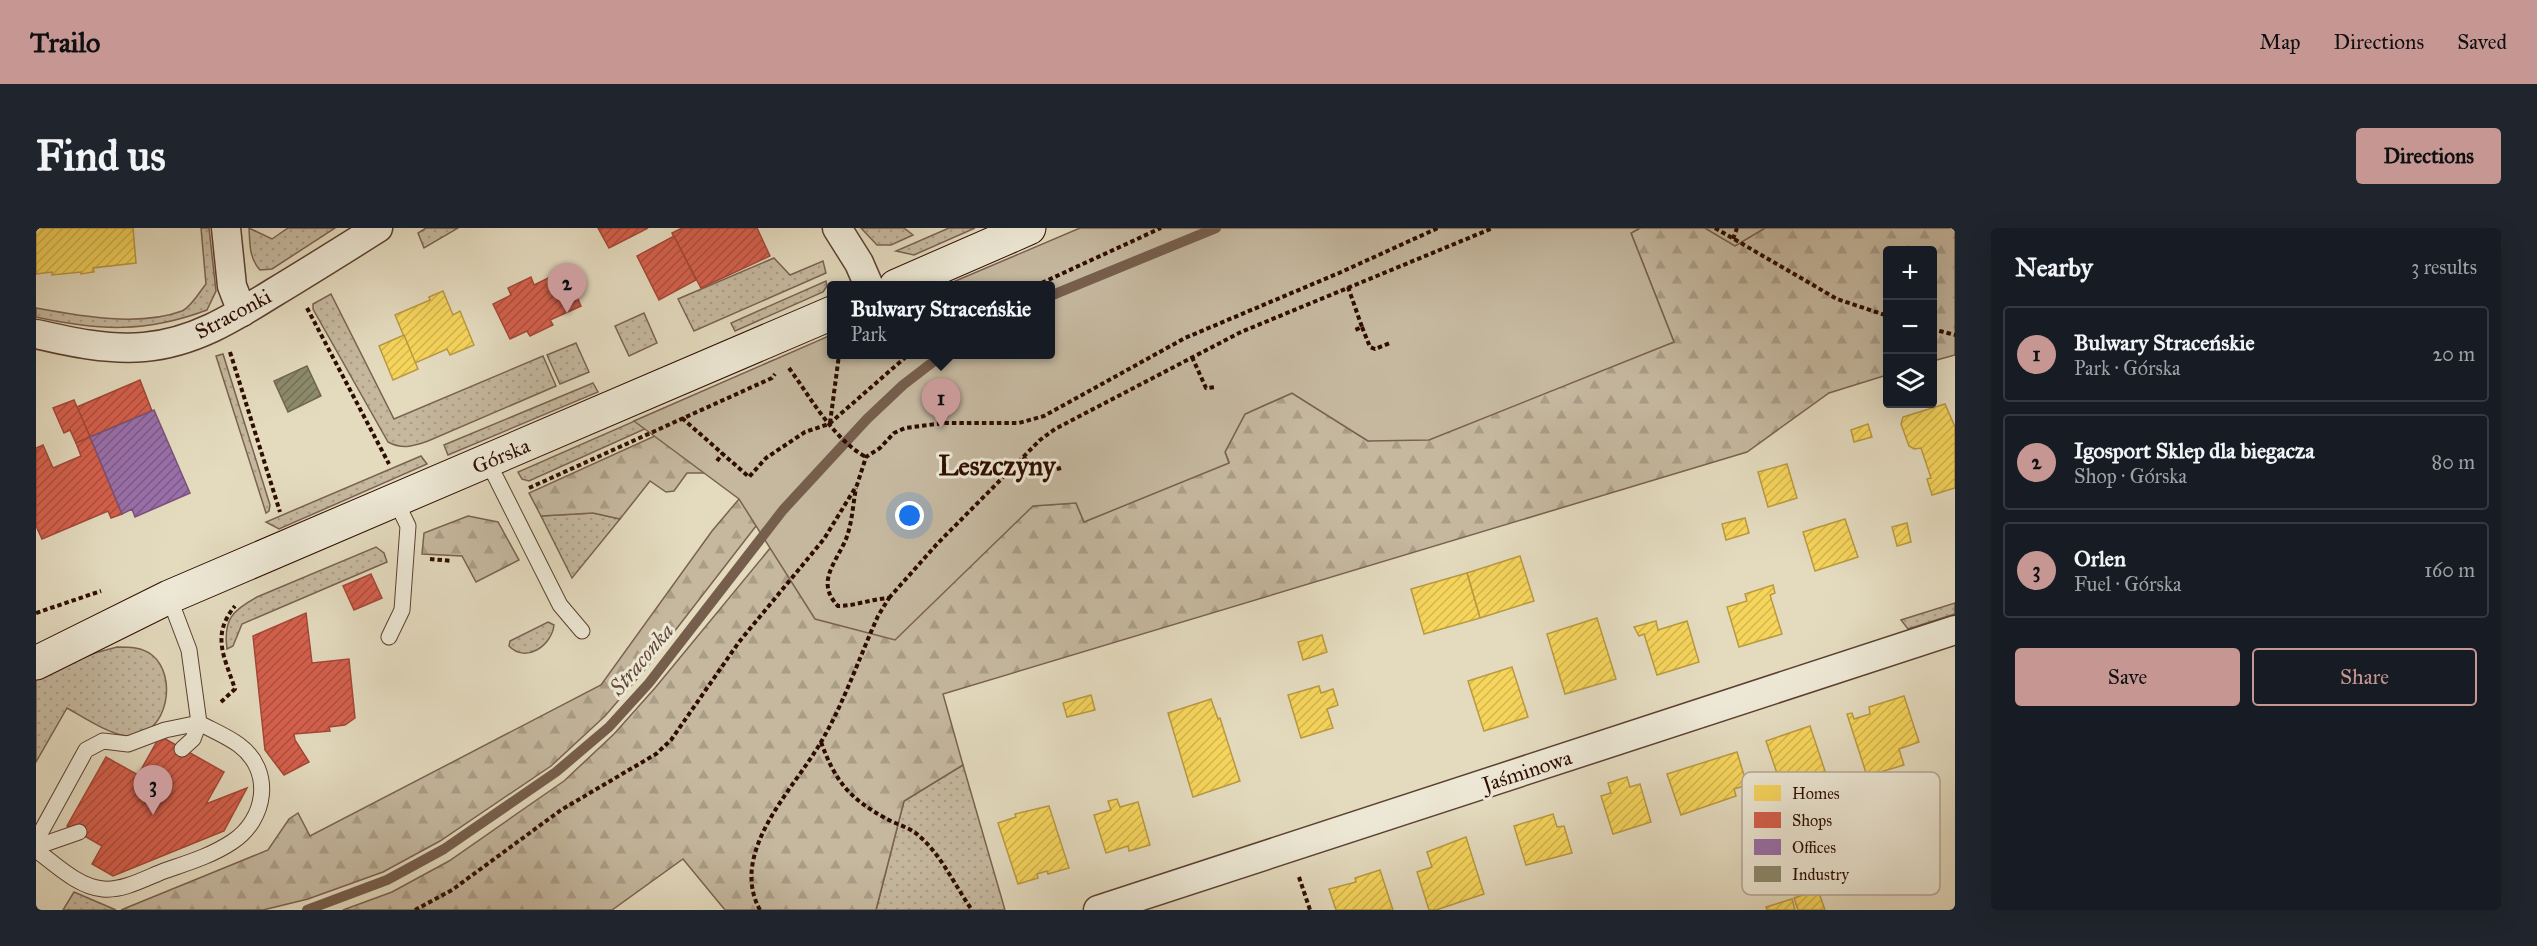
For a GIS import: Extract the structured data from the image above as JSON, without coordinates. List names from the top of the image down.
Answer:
{
  "streets": {
    "street": ["Straconki", "Górska", "Jaśminowa"]
  },
  "districts": ["Leszczyny"],
  "water": ["Straconka"],
  "legend": [
    "Homes",
    "Shops",
    "Offices",
    "Industry"
  ],
  "page": {
    "header": "Trailo",
    "nav": ["Map", "Directions", "Saved"],
    "buttons": [
      "Directions",
      ["Save", "Share"]
    ],
    "title": "Find us",
    "heading": ["Nearby", "3 results"],
    "map_buttons": ["+", "−"],
    "pins": ["2", "1", "3"],
    "popup": ["Bulwary Straceńskie", "Park"],
    "list": [
      {
        "mark": "1",
        "name": "Bulwary Straceńskie",
        "note": "Park · Górska",
        "value": "20 m"
      },
      {
        "mark": "2",
        "name": "Igosport Sklep dla biegacza",
        "note": "Shop · Górska",
        "value": "80 m"
      },
      {
        "mark": "3",
        "name": "Orlen",
        "note": "Fuel · Górska",
        "value": "160 m"
      }
    ]
  }
}
